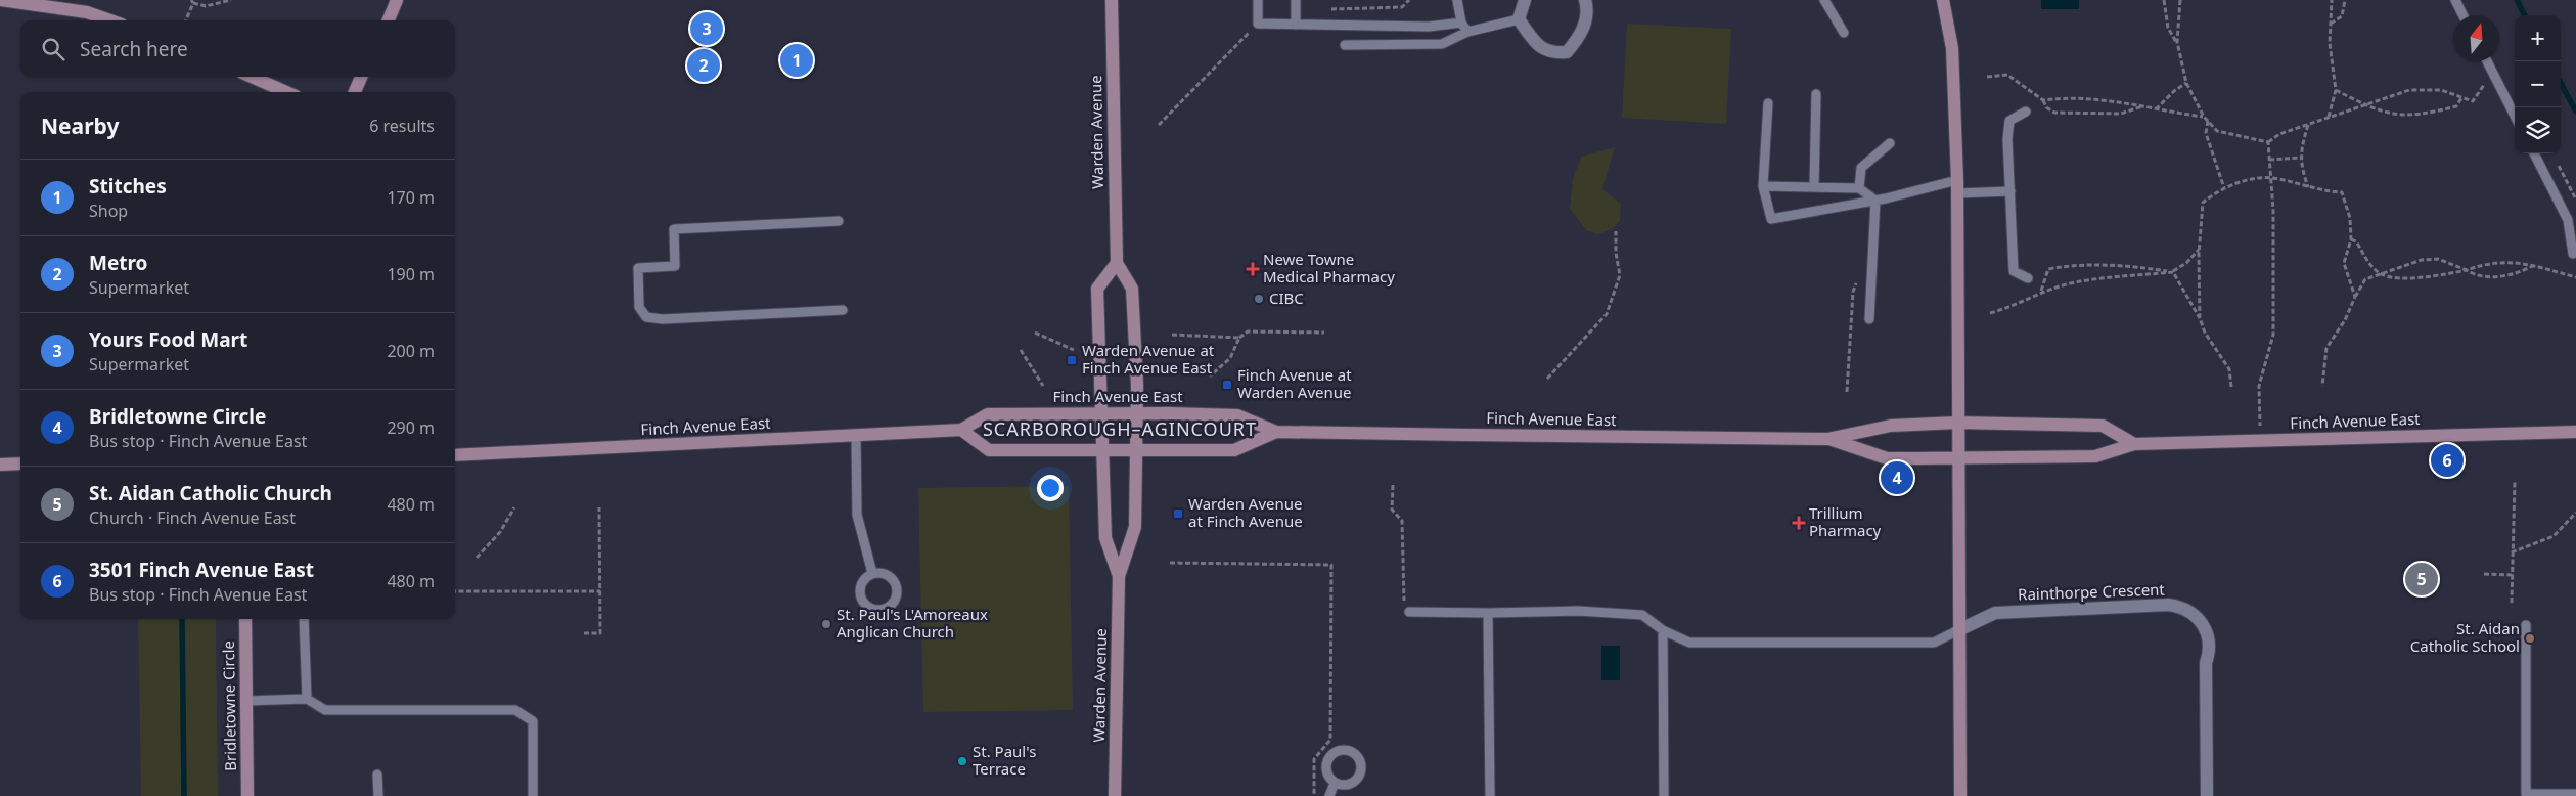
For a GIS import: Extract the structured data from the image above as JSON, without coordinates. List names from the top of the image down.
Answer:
{
  "streets": {
    "main road": ["Warden Avenue", "Finch Avenue East", "Bridletowne Circle"],
    "street": ["Rainthorpe Crescent"]
  },
  "crossings": [
    ["Warden Avenue", "Finch Avenue East"]
  ],
  "districts": ["SCARBOROUGH–AGINCOURT"],
  "places": {
    "health": ["Newe Towne Medical Pharmacy", "Trillium Pharmacy"],
    "other": [
      "CIBC",
      "St. Paul's L'Amoreaux Anglican Church",
      "St. Aidan Catholic School",
      "St. Paul's Terrace"
    ],
    "transit": ["Warden Avenue at Finch Avenue East", "Finch Avenue at Warden Avenue", "Warden Avenue at Finch Avenue"]
  },
  "north": "top",
  "page": {
    "pins": [
      "3",
      "1",
      "2",
      "6",
      "4",
      "5"
    ],
    "map_buttons": ["+", "−"],
    "search": "Search here",
    "heading": ["Nearby", "6 results"],
    "list": [
      {
        "mark": "1",
        "name": "Stitches",
        "note": "Shop",
        "value": "170 m"
      },
      {
        "mark": "2",
        "name": "Metro",
        "note": "Supermarket",
        "value": "190 m"
      },
      {
        "mark": "3",
        "name": "Yours Food Mart",
        "note": "Supermarket",
        "value": "200 m"
      },
      {
        "mark": "4",
        "name": "Bridletowne Circle",
        "note": "Bus stop · Finch Avenue East",
        "value": "290 m"
      },
      {
        "mark": "5",
        "name": "St. Aidan Catholic Church",
        "note": "Church · Finch Avenue East",
        "value": "480 m"
      },
      {
        "mark": "6",
        "name": "3501 Finch Avenue East",
        "note": "Bus stop · Finch Avenue East",
        "value": "480 m"
      }
    ]
  }
}
